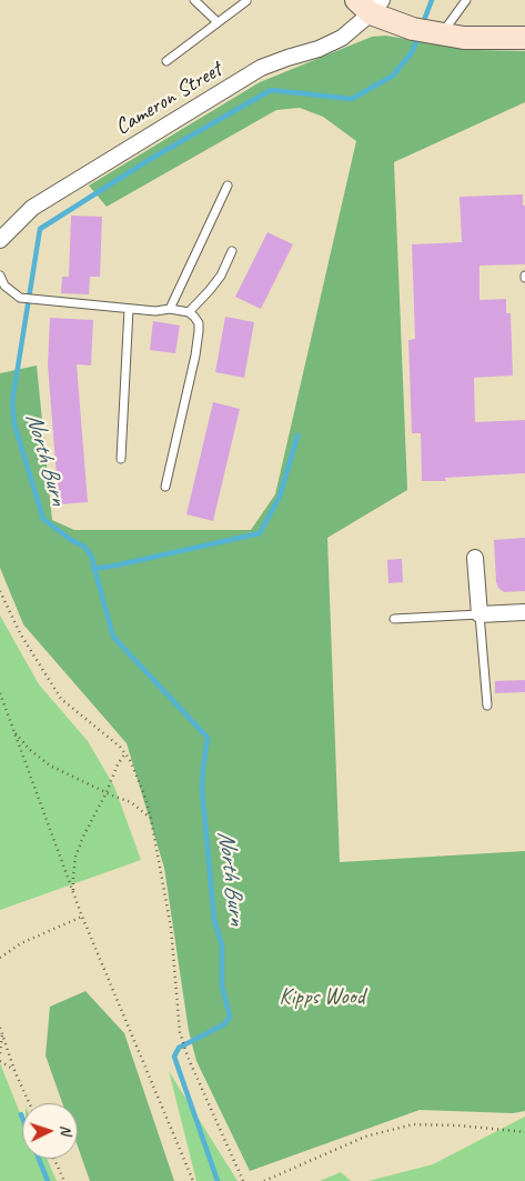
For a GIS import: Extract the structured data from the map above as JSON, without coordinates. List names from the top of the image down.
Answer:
{
  "streets": {
    "street": ["Cameron Street"]
  },
  "water": ["North Burn"],
  "parks": ["Kipps Wood"],
  "north": "right"
}
